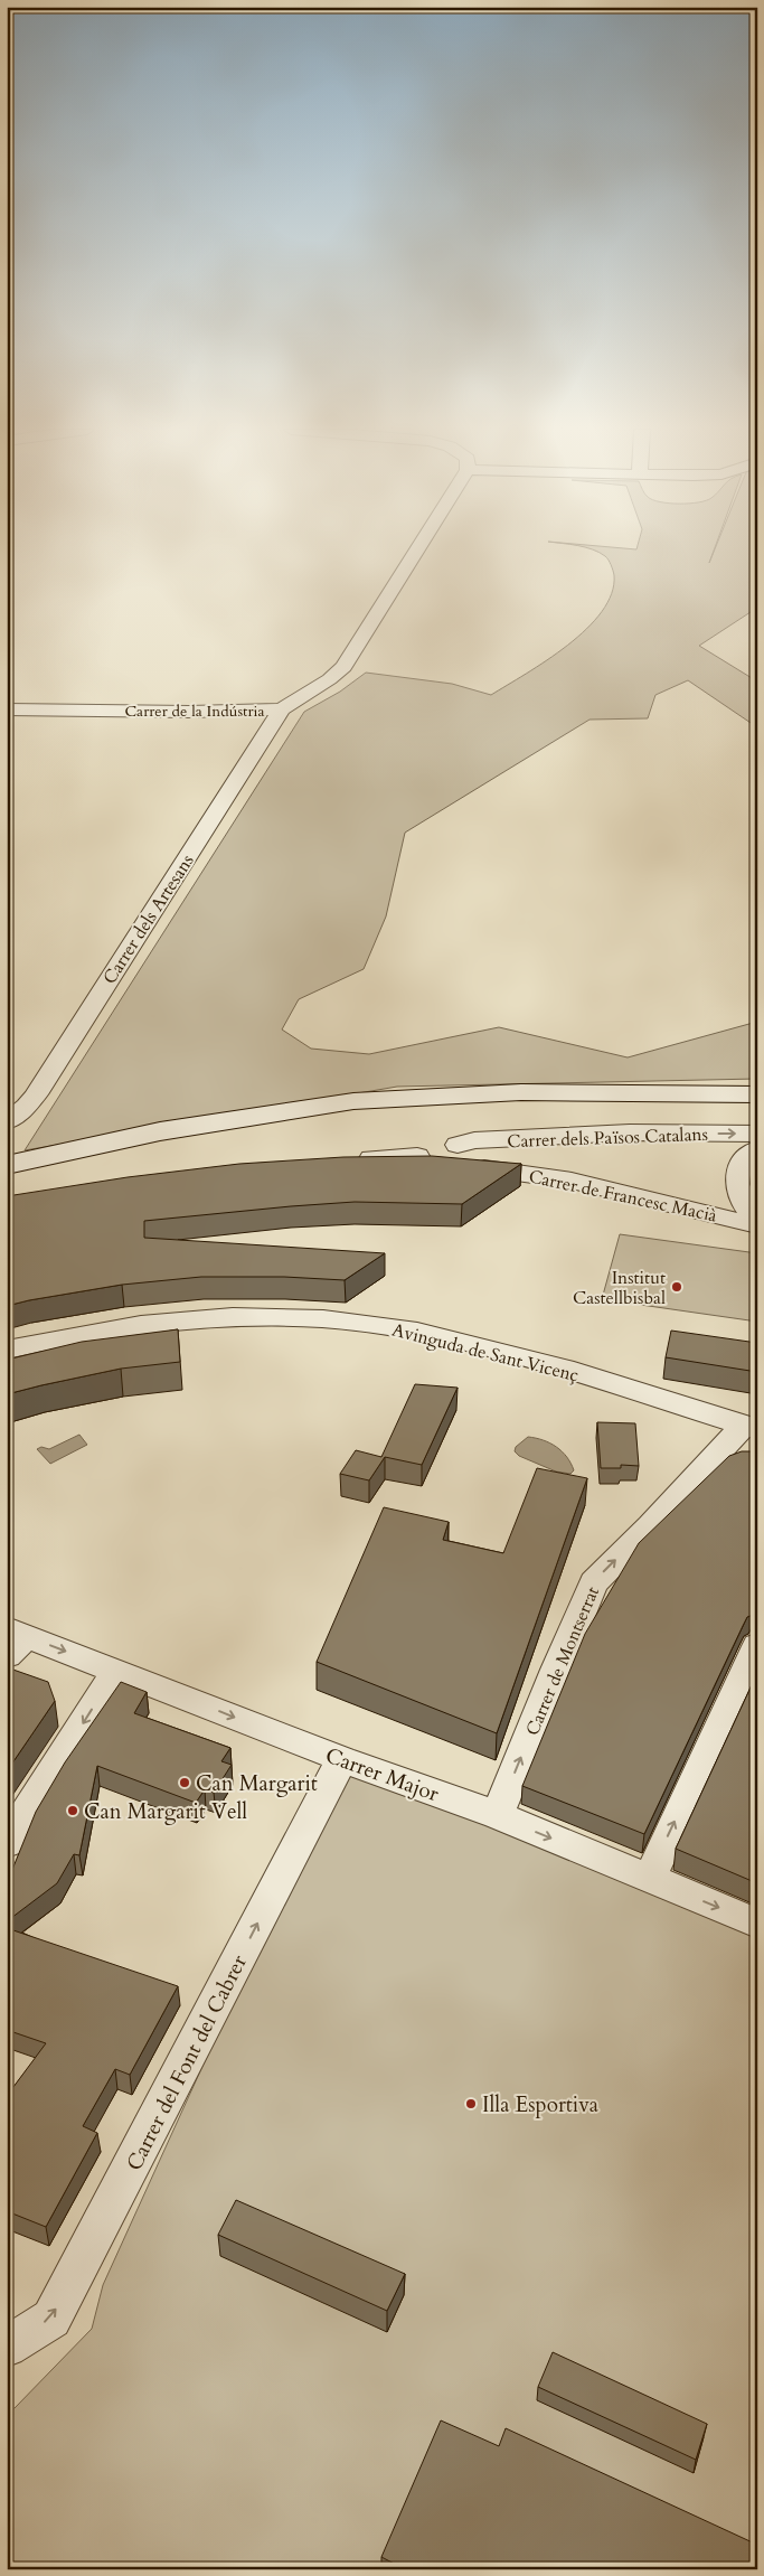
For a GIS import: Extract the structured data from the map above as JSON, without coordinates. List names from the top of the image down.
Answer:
{
  "streets": {
    "street": [
      "Carrer de la Indústria",
      "Carrer dels Artesans",
      "Carrer dels Països Catalans",
      "Carrer de Francesc Macià",
      "Avinguda de Sant Vicenç",
      "Carrer de Montserrat",
      "Carrer Major",
      "Carrer del Font del Cabrer"
    ]
  },
  "crossings": [
    ["Carrer de la Indústria", "Carrer dels Artesans"],
    ["Carrer dels Països Catalans", "Carrer de Francesc Macià"],
    ["Avinguda de Sant Vicenç", "Carrer de Montserrat"],
    ["Carrer de Montserrat", "Carrer Major"],
    ["Carrer Major", "Carrer del Font del Cabrer"]
  ],
  "one_way": ["Carrer Major", "Carrer del Font del Cabrer"],
  "places": [
    "Institut Castellbisbal",
    "Can Margarit",
    "Can Margarit Vell",
    "Illa Esportiva"
  ]
}
